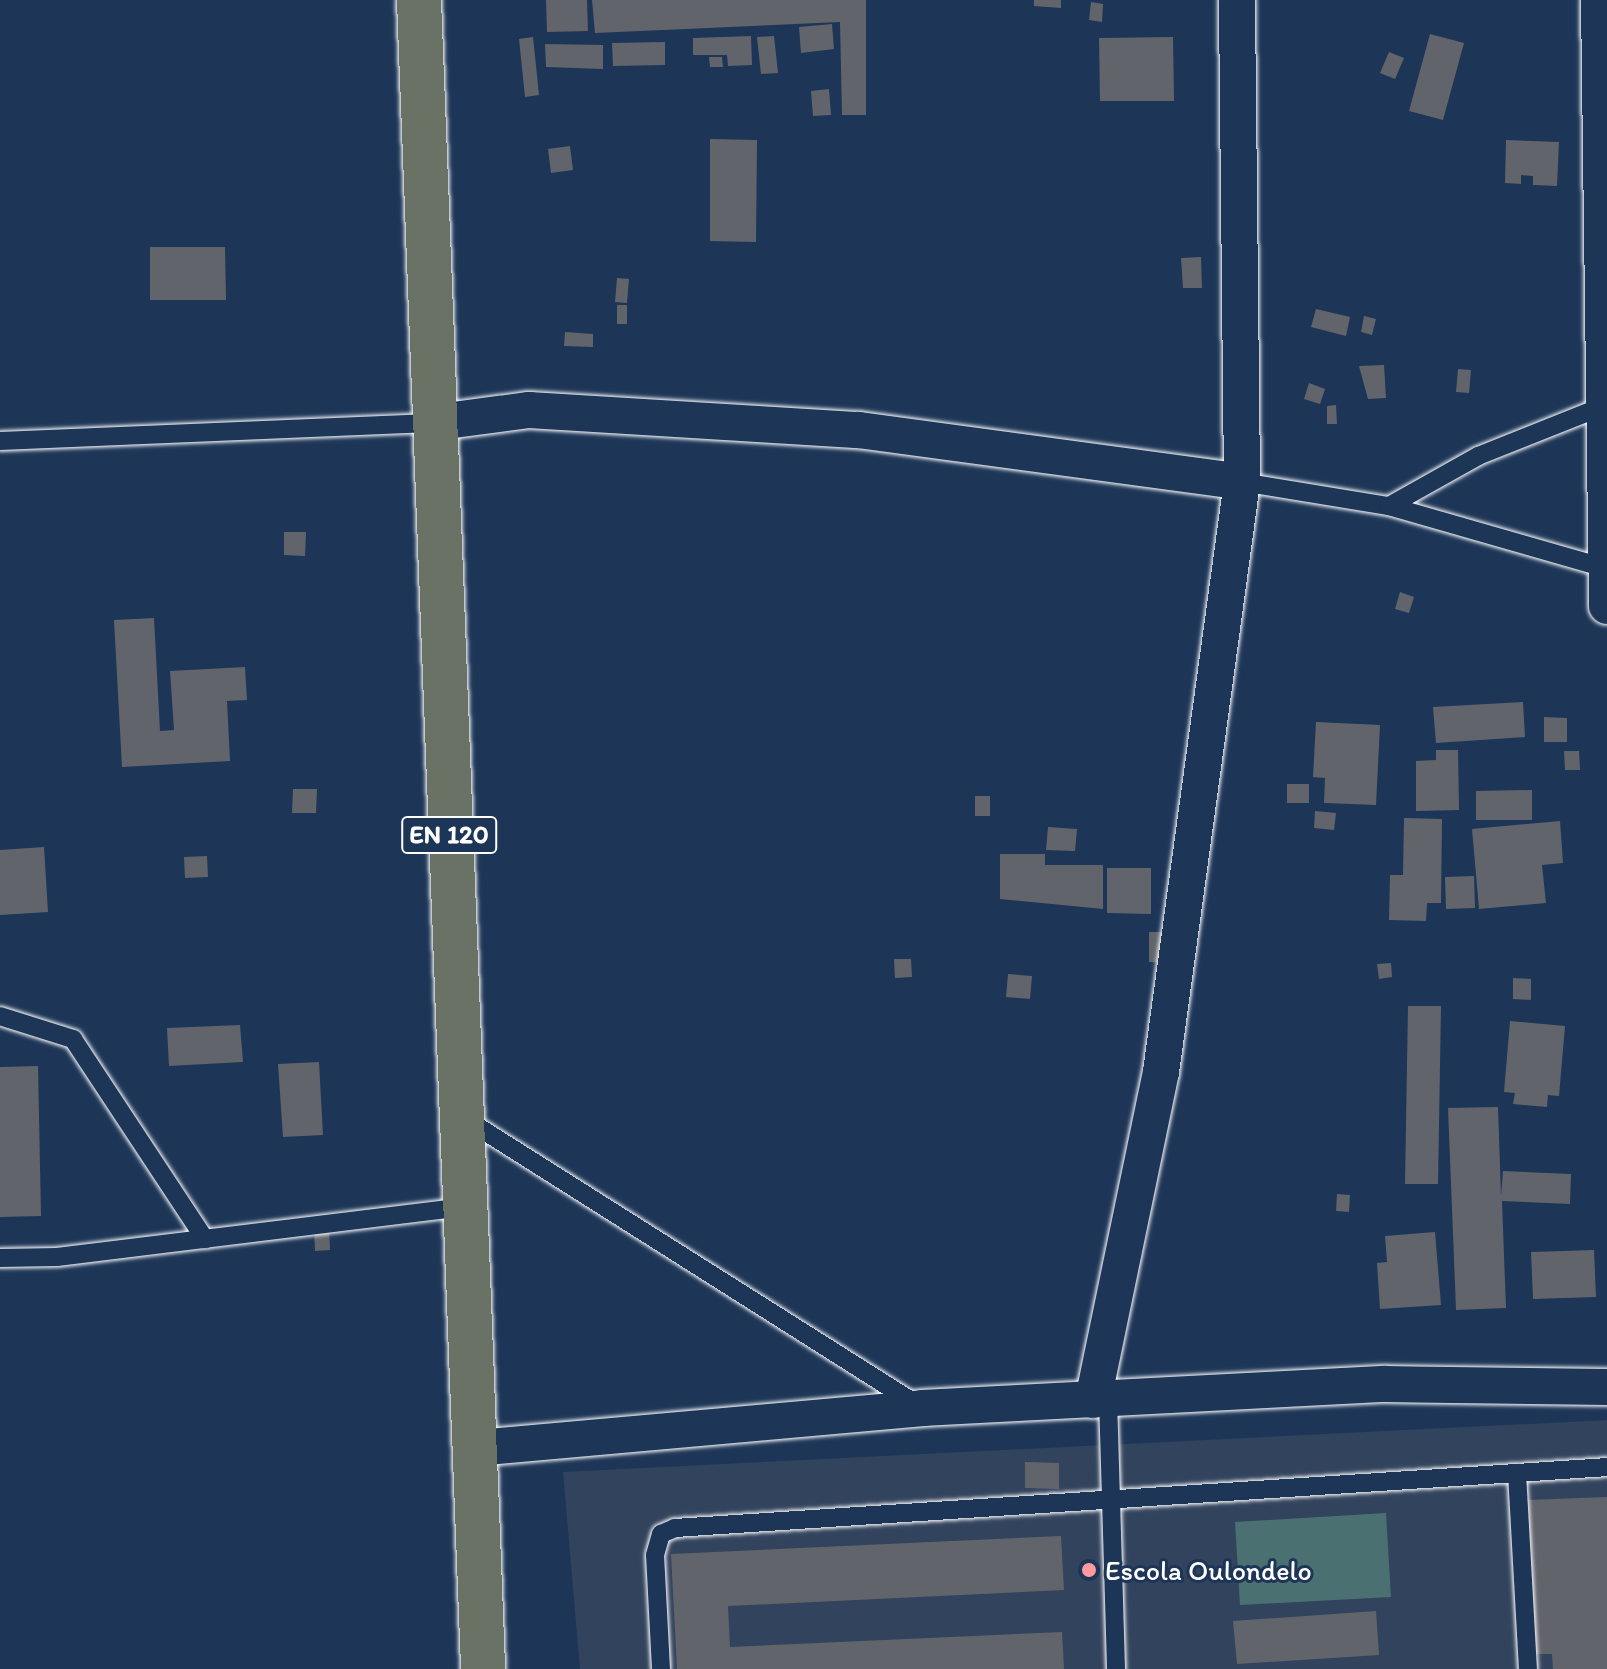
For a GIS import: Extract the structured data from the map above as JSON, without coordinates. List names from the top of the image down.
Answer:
{
  "streets": {
    "main road": ["EN 120"]
  },
  "places": ["Escola Oulondelo"]
}
